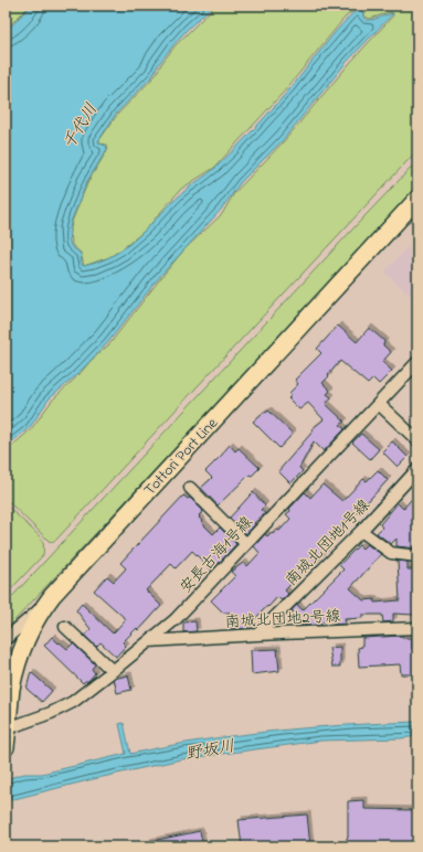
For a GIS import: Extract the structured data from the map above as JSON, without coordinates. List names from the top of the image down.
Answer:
{
  "streets": {
    "main road": ["Tottori Port Line"],
    "street": ["南城北団地1号線", "安長古海1号線", "南城北団地2号線"]
  },
  "crossings": [
    ["Tottori Port Line", "安長古海1号線"],
    ["南城北団地1号線", "南城北団地2号線"],
    ["安長古海1号線", "南城北団地2号線"]
  ],
  "water": ["千代川", "野坂川"]
}
